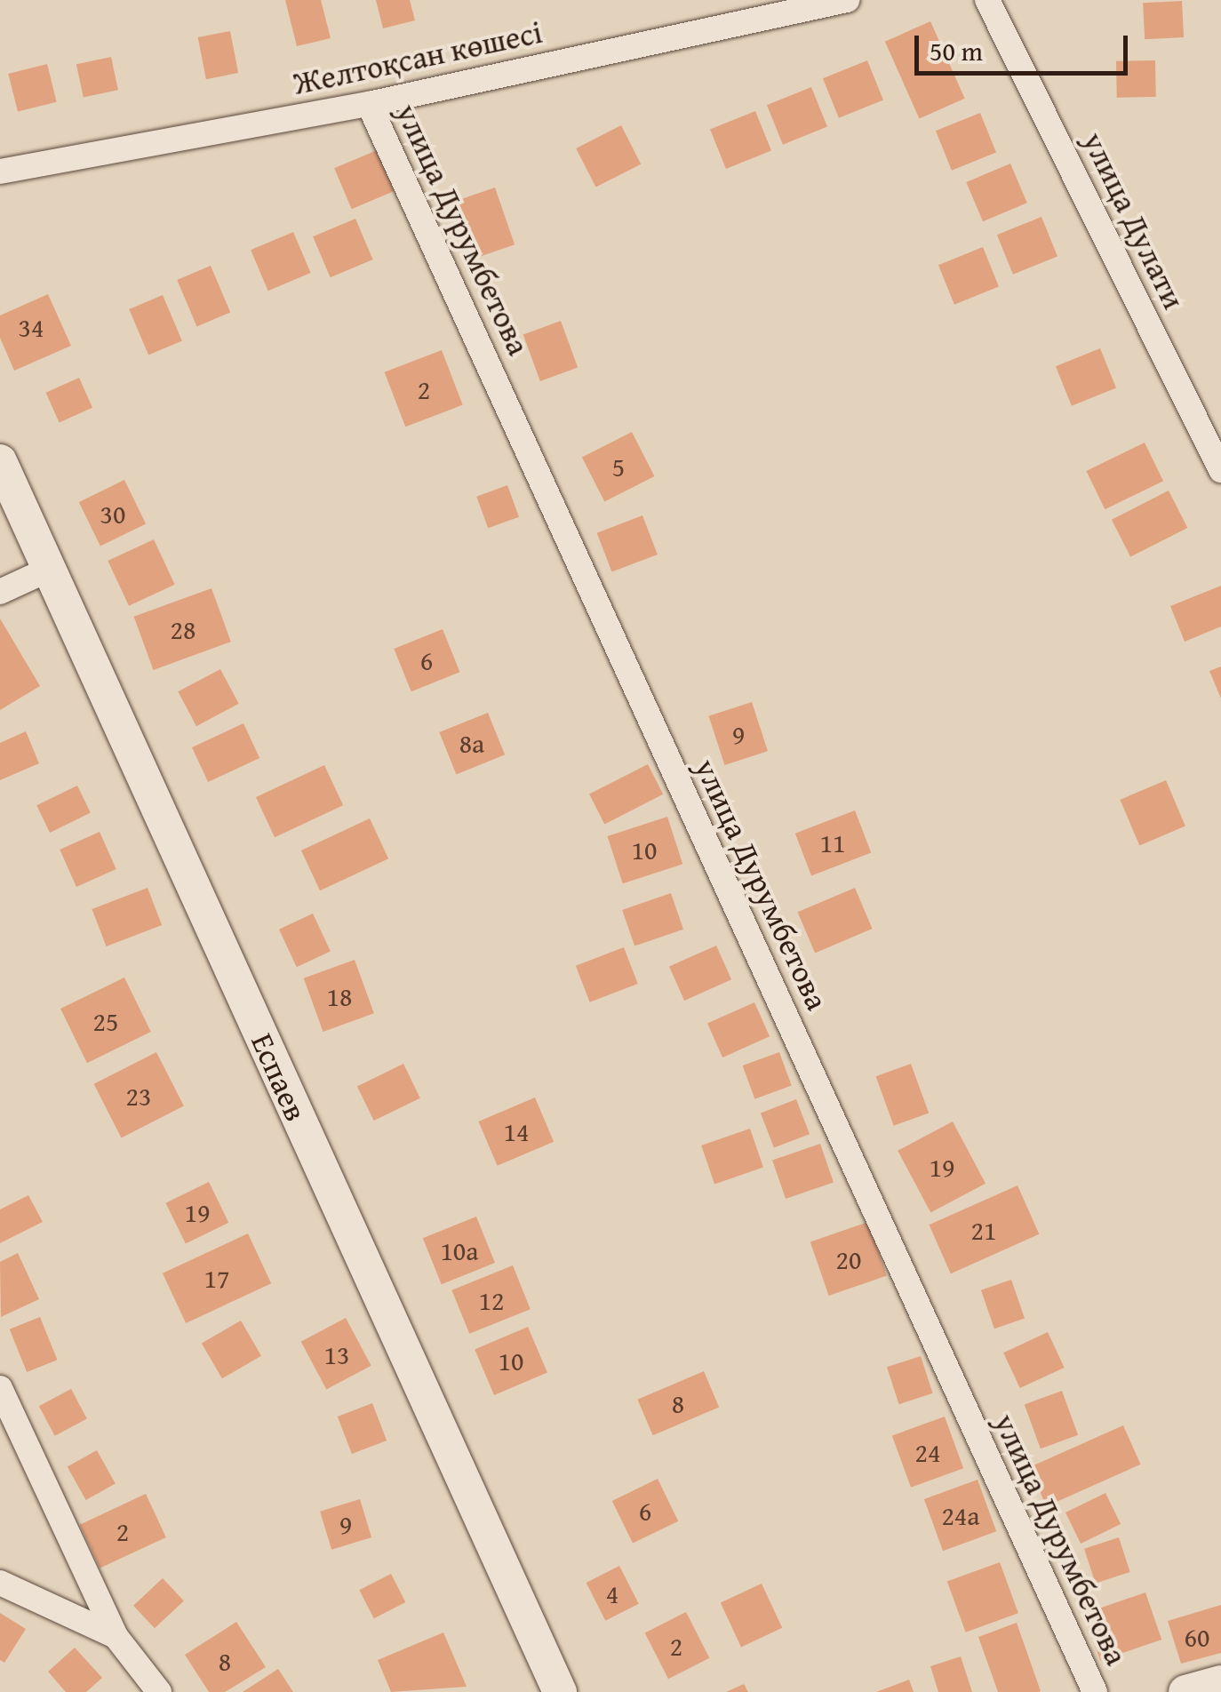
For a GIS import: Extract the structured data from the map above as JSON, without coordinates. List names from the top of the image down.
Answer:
{
  "streets": {
    "street": [
      "Желтоқсан көшесі",
      "улица Дулати",
      "улица Дурумбетова",
      "Еспаев"
    ]
  },
  "crossings": [
    ["Желтоқсан көшесі", "улица Дурумбетова"]
  ],
  "house_numbers": [
    "34",
    "2",
    "5",
    "30",
    "28",
    "6",
    "9",
    "8а",
    "11",
    "10",
    "18",
    "25",
    "23",
    "14",
    "19",
    "19",
    "21",
    "10а",
    "20",
    "17",
    "12",
    "13",
    "10",
    "8",
    "24",
    "6",
    "24а",
    "9",
    "2",
    "4",
    "60",
    "2",
    "8"
  ],
  "scale_bar": "50 m"
}
